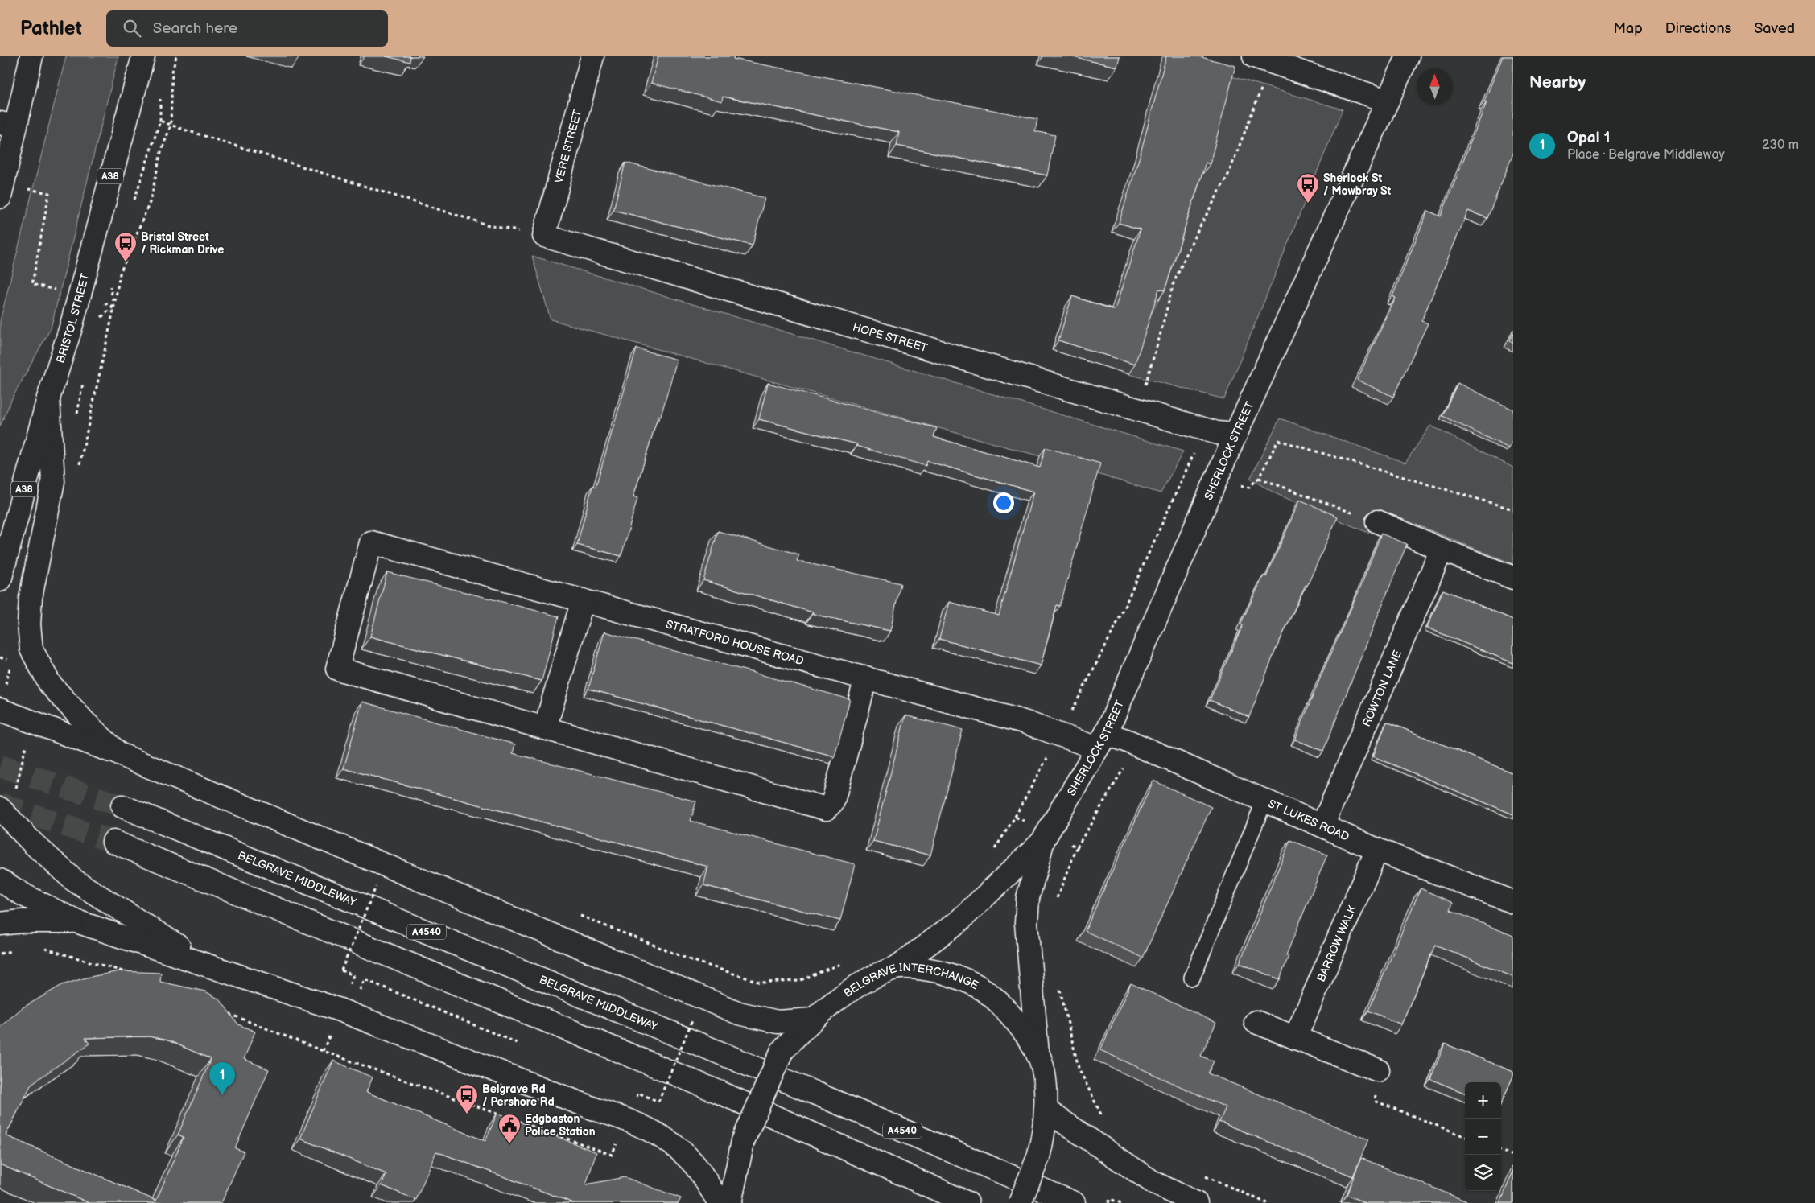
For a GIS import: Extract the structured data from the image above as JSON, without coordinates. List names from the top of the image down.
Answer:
{
  "streets": {
    "main road": [
      "VERE STREET",
      "A38",
      "BRISTOL STREET",
      "HOPE STREET",
      "SHERLOCK STREET",
      "STRATFORD HOUSE ROAD",
      "ROWTON LANE",
      "ST LUKES ROAD",
      "BELGRAVE MIDDLEWAY",
      "A4540",
      "BARROW WALK",
      "BELGRAVE INTERCHANGE"
    ]
  },
  "crossings": [
    ["VERE STREET", "HOPE STREET"],
    ["HOPE STREET", "SHERLOCK STREET"],
    ["SHERLOCK STREET", "STRATFORD HOUSE ROAD"],
    ["SHERLOCK STREET", "ST LUKES ROAD"],
    ["SHERLOCK STREET", "BELGRAVE INTERCHANGE"],
    ["STRATFORD HOUSE ROAD", "ST LUKES ROAD"],
    ["ROWTON LANE", "ST LUKES ROAD"],
    ["ST LUKES ROAD", "BARROW WALK"]
  ],
  "places": {
    "bus stop": ["Sherlock St / Mowbray St", "Bristol Street / Rickman Drive", "Belgrave Rd / Pershore Rd"],
    "public building": ["Edgbaston Police Station"]
  },
  "north": "top",
  "page": {
    "header": "Pathlet",
    "search": "Search here",
    "nav": ["Map", "Directions", "Saved"],
    "heading": "Nearby",
    "list": [
      {
        "mark": "1",
        "name": "Opal 1",
        "note": "Place · Belgrave Middleway",
        "value": "230 m"
      }
    ],
    "pins": "1",
    "map_buttons": ["+", "−"]
  }
}
